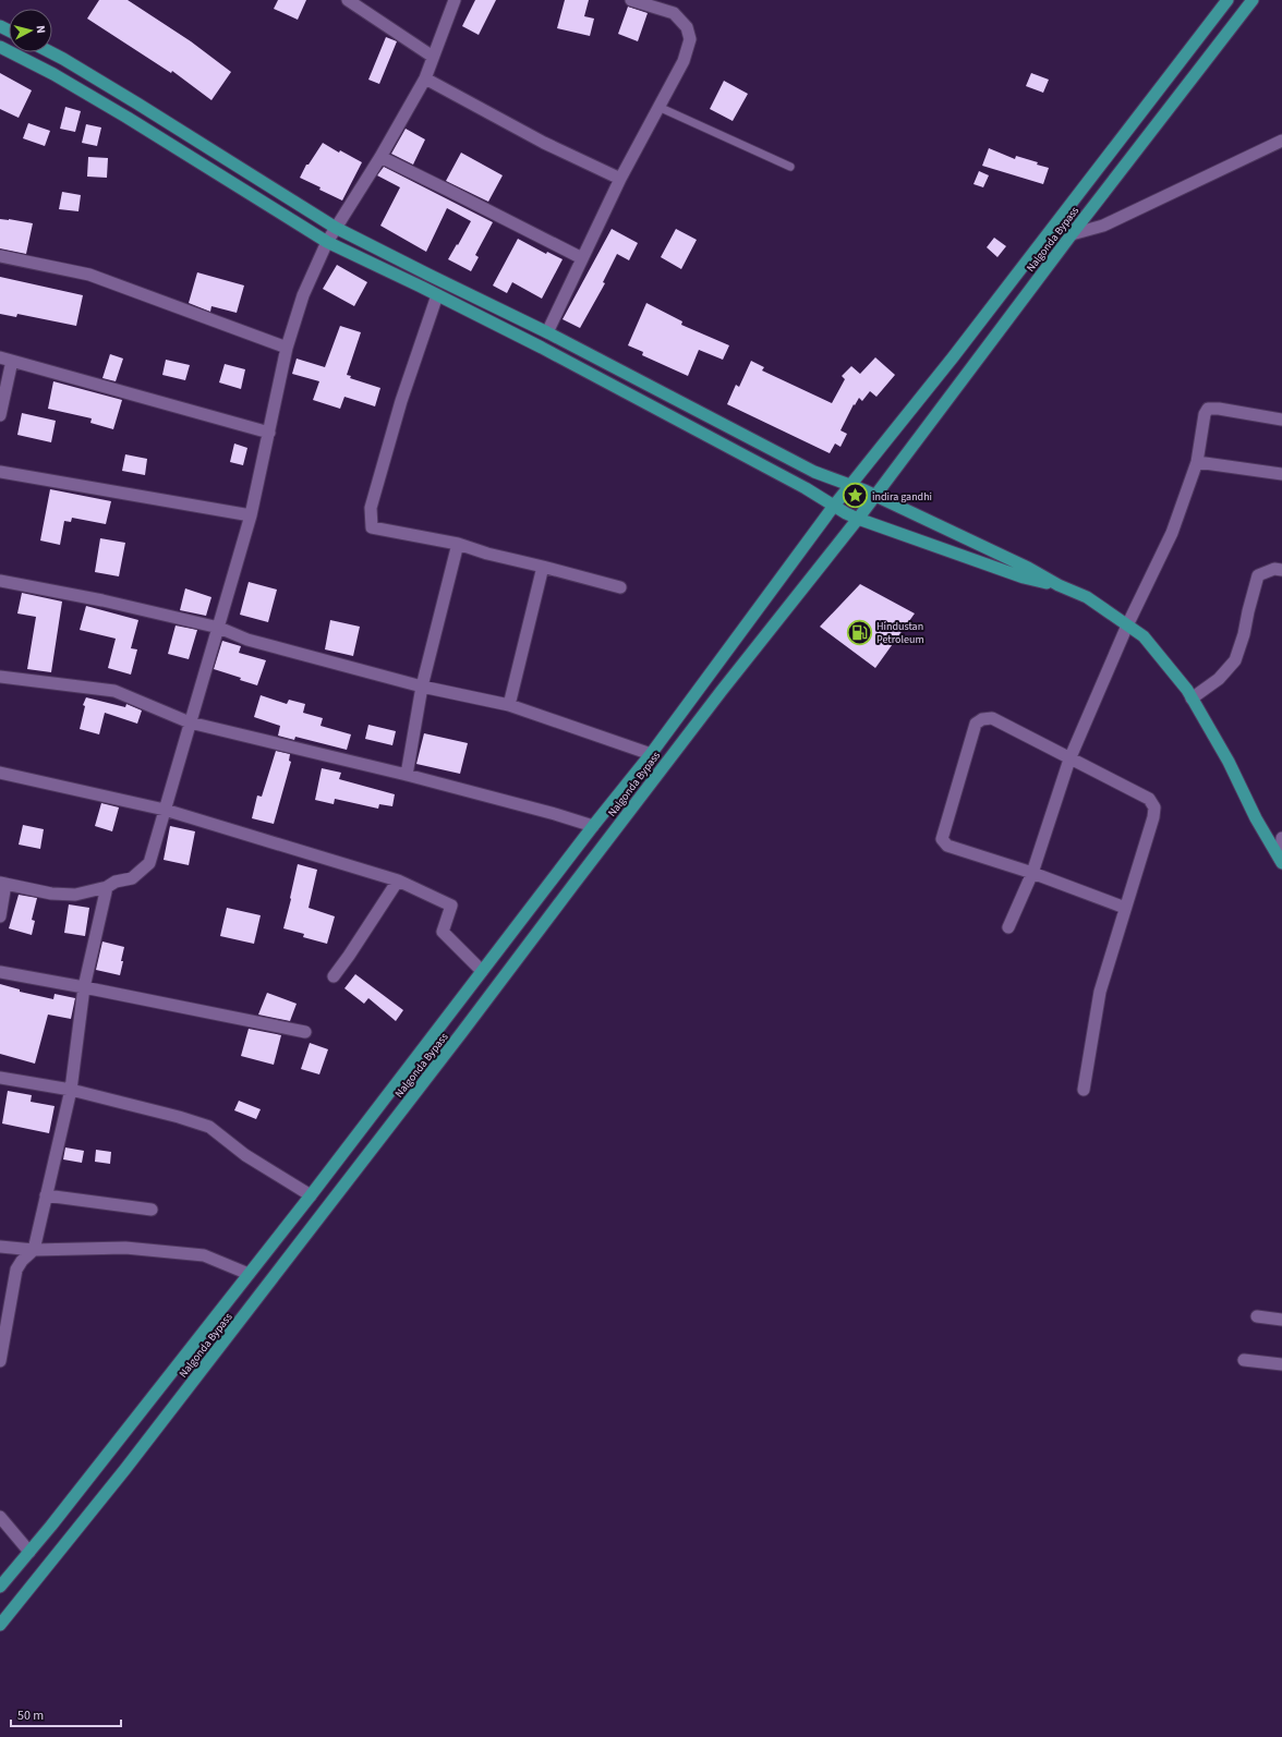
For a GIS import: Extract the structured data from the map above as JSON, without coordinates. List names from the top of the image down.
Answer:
{
  "streets": {
    "highway": ["Nalgonda Bypass"]
  },
  "places": {
    "place": ["indira gandhi"],
    "fuel station": ["Hindustan Petroleum"]
  },
  "scale_bar": "50 m",
  "north": "right"
}
